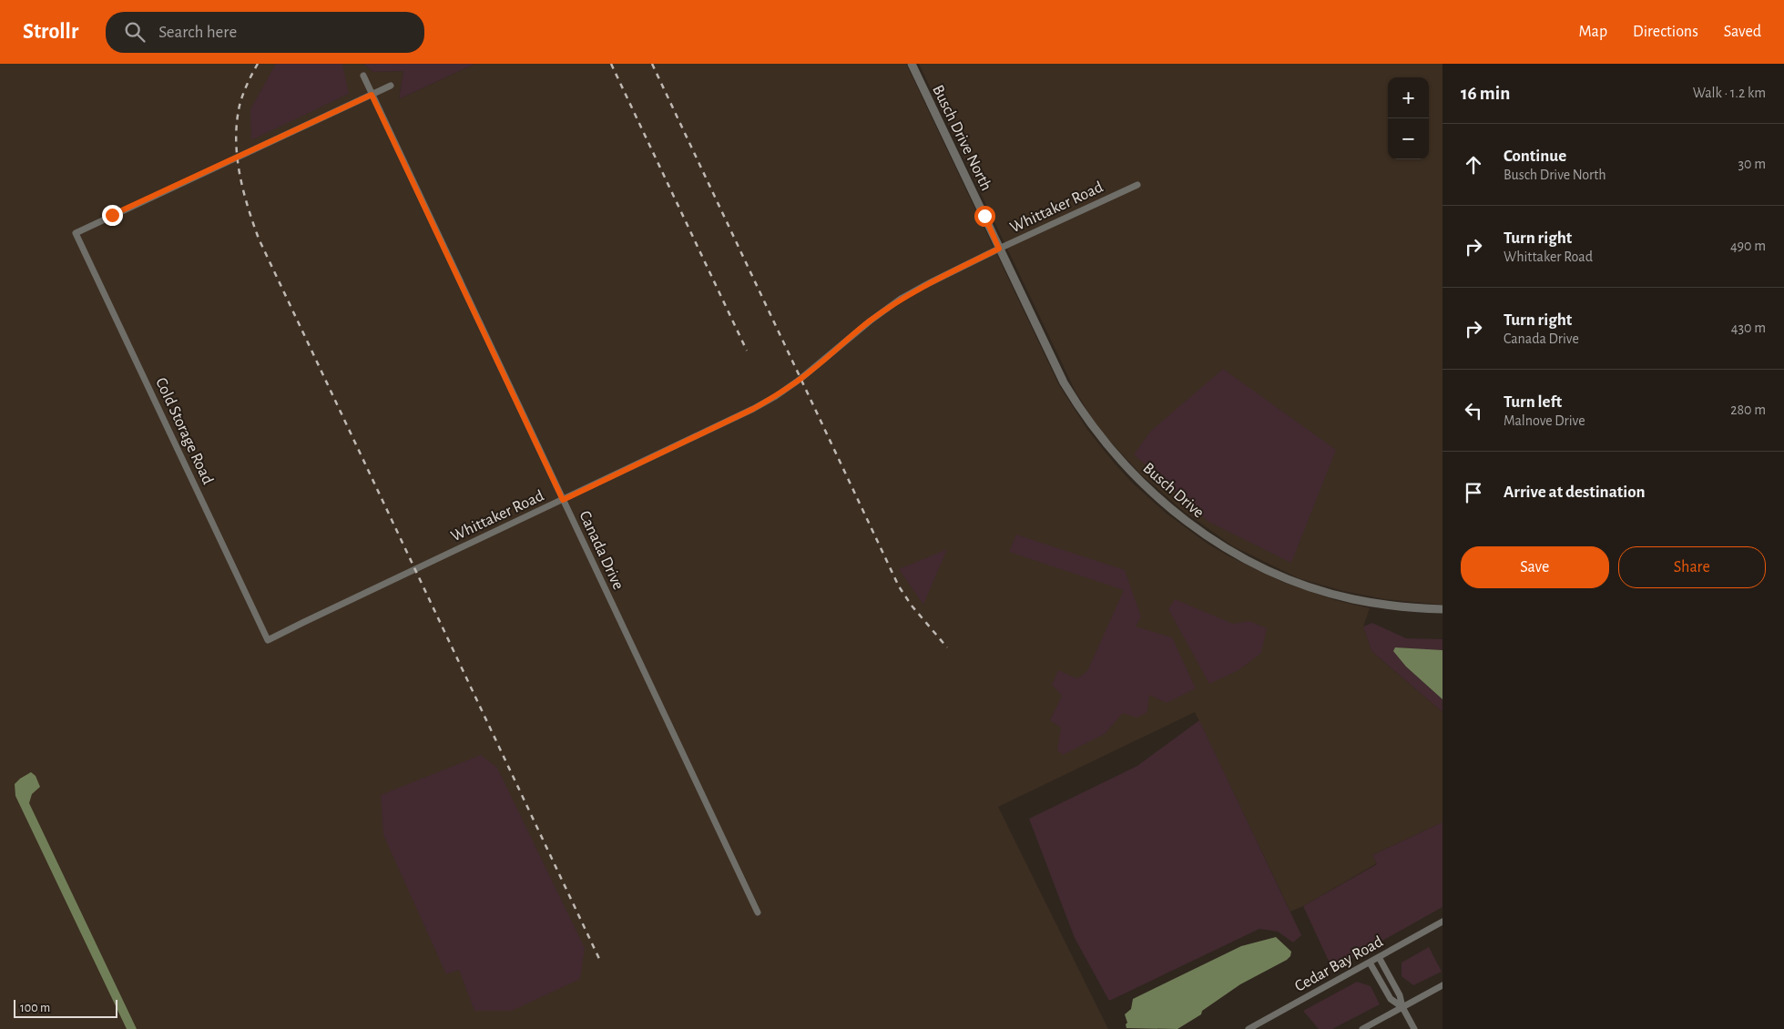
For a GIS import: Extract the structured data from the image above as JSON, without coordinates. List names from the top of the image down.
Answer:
{
  "streets": {
    "street": [
      "Busch Drive North",
      "Whittaker Road",
      "Cold Storage Road",
      "Busch Drive",
      "Canada Drive",
      "Cedar Bay Road"
    ]
  },
  "crossings": [
    ["Busch Drive North", "Whittaker Road"],
    ["Busch Drive North", "Busch Drive"],
    ["Whittaker Road", "Cold Storage Road"],
    ["Whittaker Road", "Busch Drive"],
    ["Whittaker Road", "Canada Drive"],
    ["Cold Storage Road", "Canada Drive"]
  ],
  "scale_bar": "100 m",
  "page": {
    "header": "Strollr",
    "search": "Search here",
    "nav": ["Map", "Directions", "Saved"],
    "heading": ["16 min", "Walk · 1.2 km"],
    "map_buttons": ["+", "−"],
    "list": [
      ["Continue", "Busch Drive North", "30 m"],
      ["Turn right", "Whittaker Road", "490 m"],
      ["Turn right", "Canada Drive", "430 m"],
      ["Turn left", "Malnove Drive", "280 m"],
      "Arrive at destination"
    ],
    "buttons": ["Save", "Share"],
    "scale": "100 m"
  }
}
